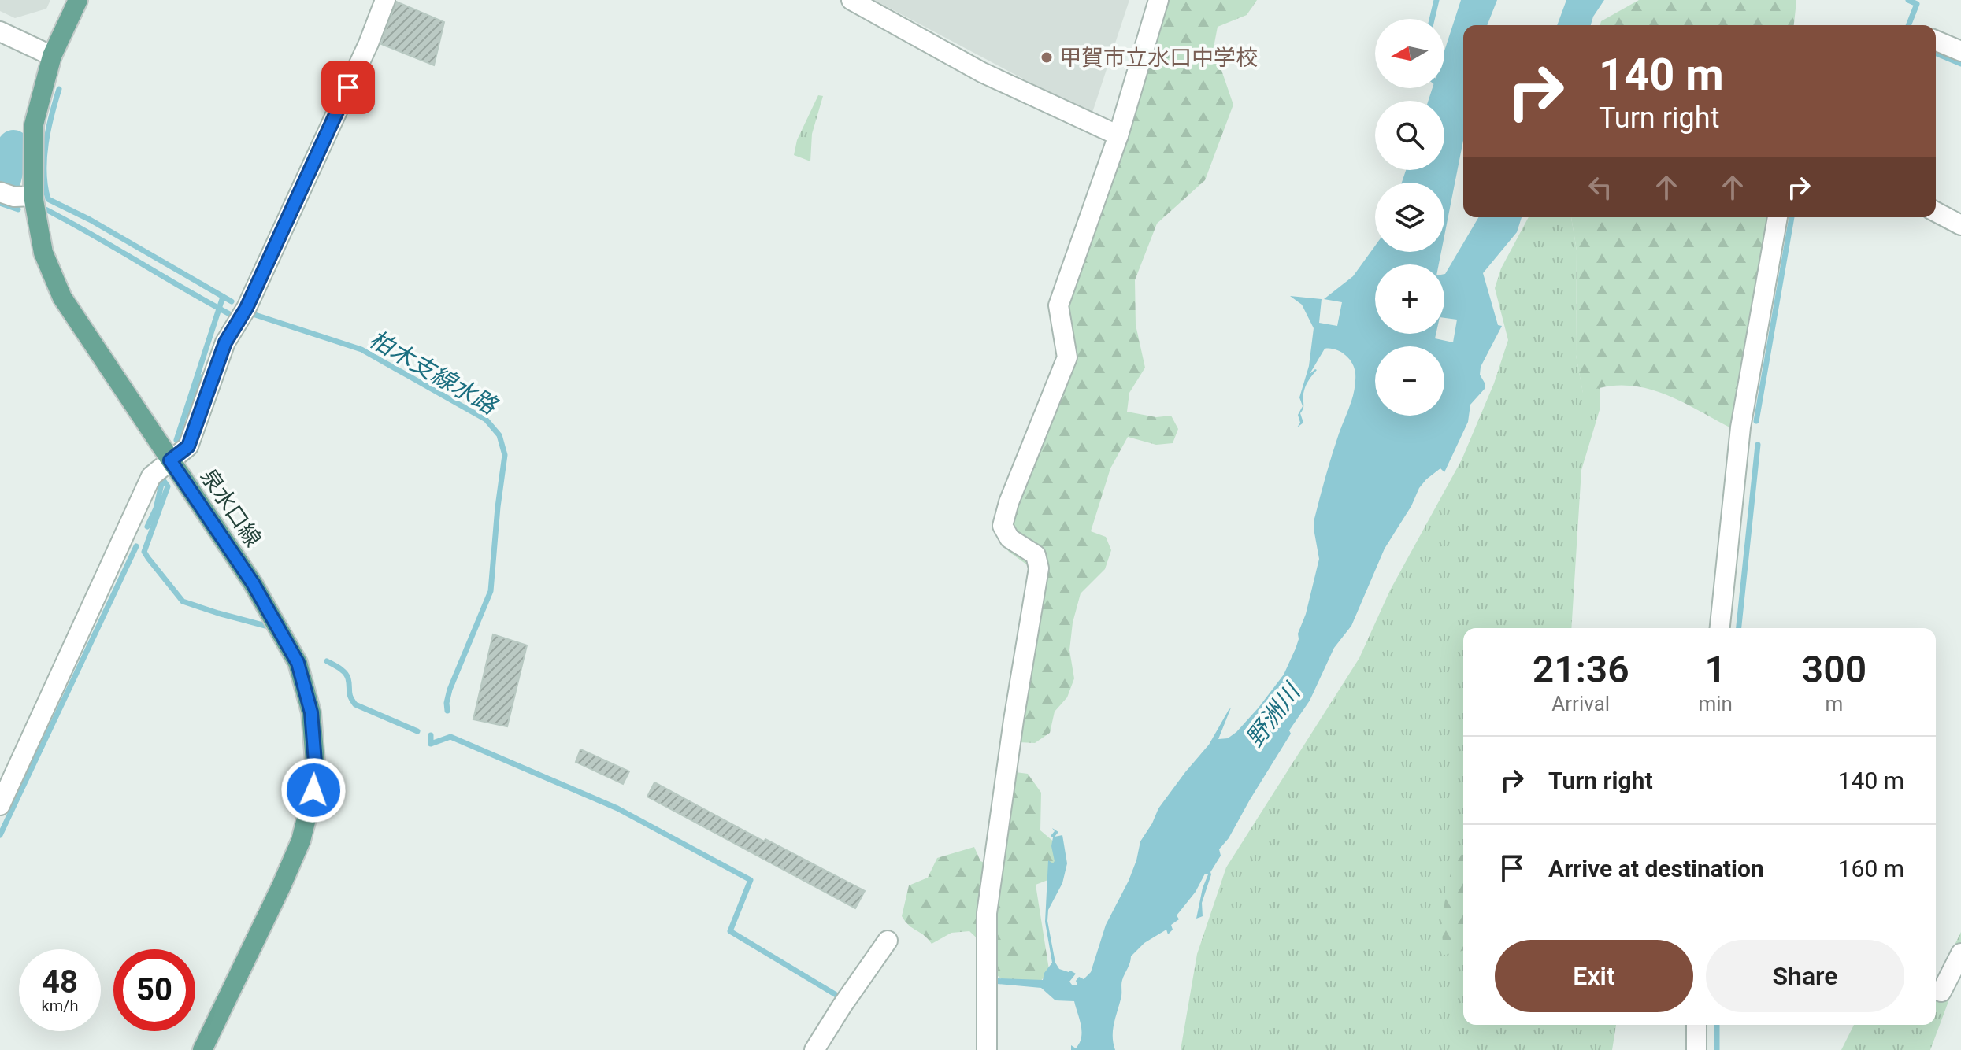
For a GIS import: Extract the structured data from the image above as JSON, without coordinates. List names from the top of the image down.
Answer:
{
  "streets": {
    "main road": ["泉水口線"]
  },
  "water": ["柏木支線水路", "野洲川"],
  "places": ["甲賀市立水口中学校"],
  "north": "left",
  "page": {
    "map_buttons": ["+", "−"],
    "turn": ["140 m", "Turn right"],
    "eta": [
      "21:36",
      "Arrival",
      "1",
      "min",
      "300",
      "m"
    ],
    "list": [
      {
        "name": "Turn right",
        "value": "140 m"
      },
      {
        "name": "Arrive at destination",
        "value": "160 m"
      }
    ],
    "buttons": ["Exit", "Share"],
    "speed": "48 km/h",
    "limit": "50"
  }
}
